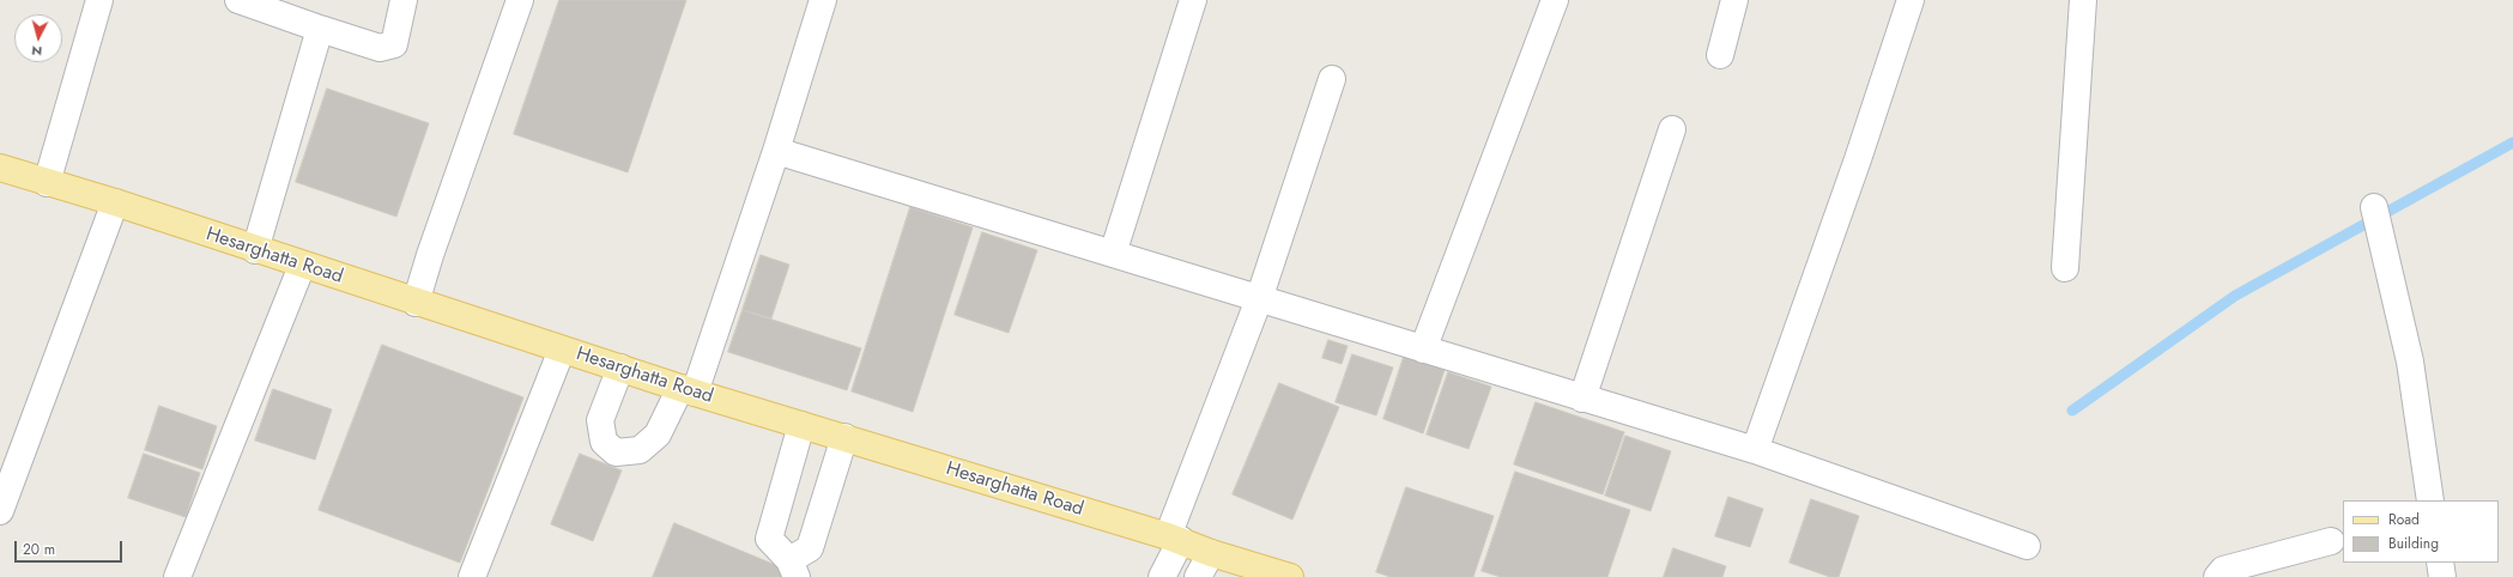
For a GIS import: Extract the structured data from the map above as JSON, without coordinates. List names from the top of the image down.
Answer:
{
  "streets": {
    "main road": ["Hesarghatta Road"]
  },
  "legend": ["Road", "Building"],
  "scale_bar": "20 m",
  "north": "bottom"
}
